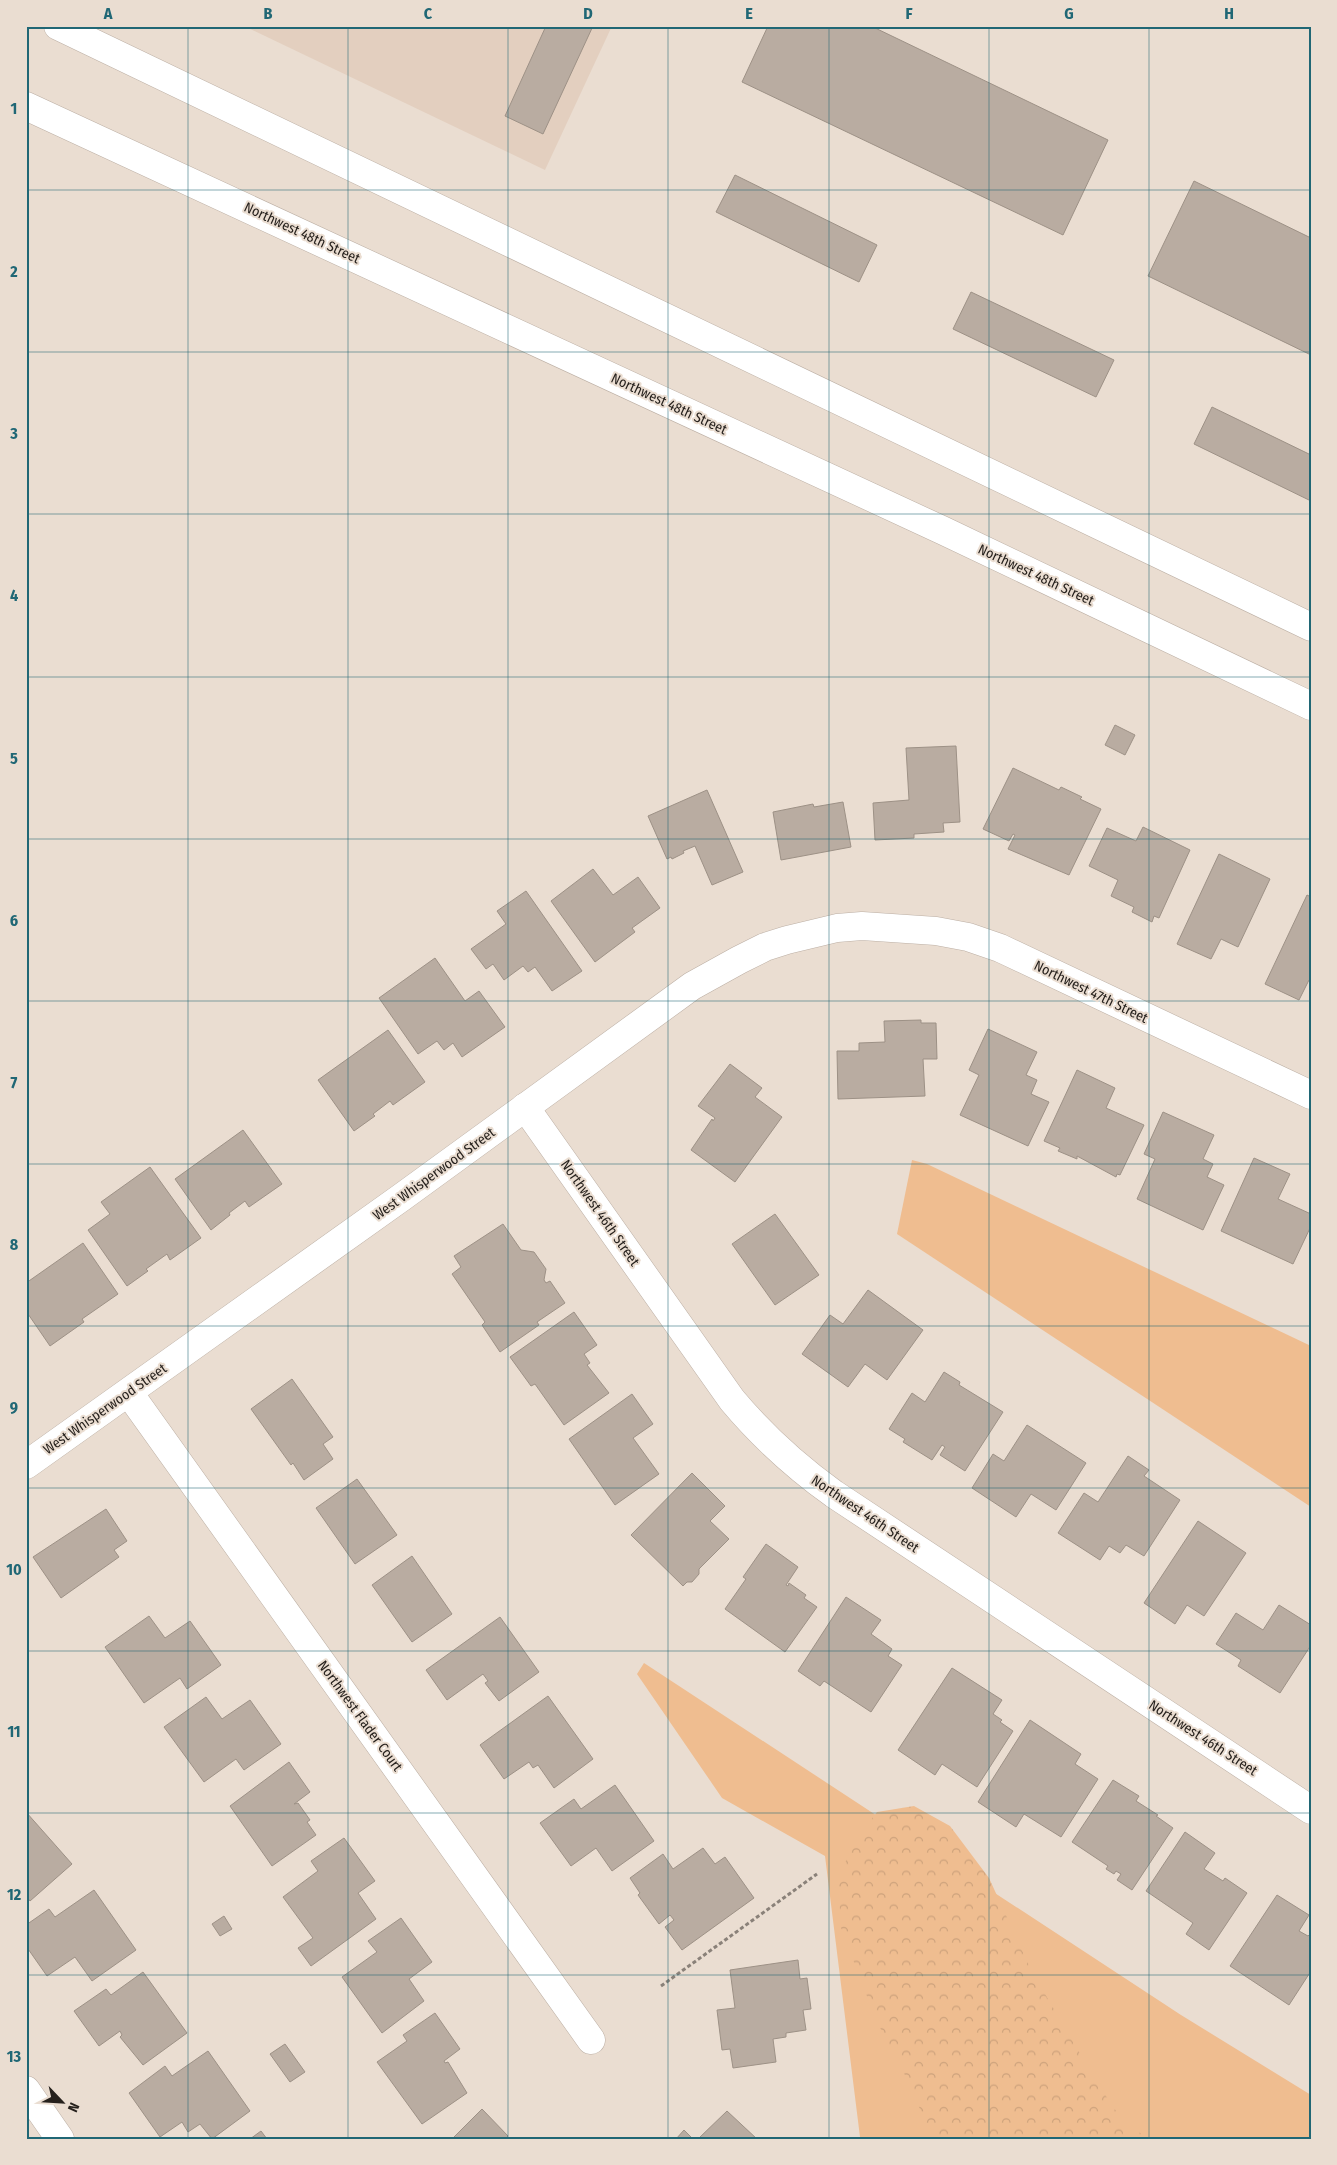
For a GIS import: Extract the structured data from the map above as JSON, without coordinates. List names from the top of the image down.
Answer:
{
  "streets": {
    "street": [
      "Northwest 48th Street",
      "Northwest 47th Street",
      "West Whisperwood Street",
      "Northwest 46th Street",
      "Northwest Flader Court"
    ]
  },
  "crossings": [
    ["Northwest 47th Street", "West Whisperwood Street"],
    ["West Whisperwood Street", "Northwest 46th Street"],
    ["West Whisperwood Street", "Northwest Flader Court"]
  ],
  "north": "bottom right",
  "grid": {
    "columns": [
      "A",
      "B",
      "C",
      "D",
      "E",
      "F",
      "G",
      "H"
    ],
    "rows": [
      "1",
      "2",
      "3",
      "4",
      "5",
      "6",
      "7",
      "8",
      "9",
      "10",
      "11",
      "12",
      "13"
    ]
  }
}
